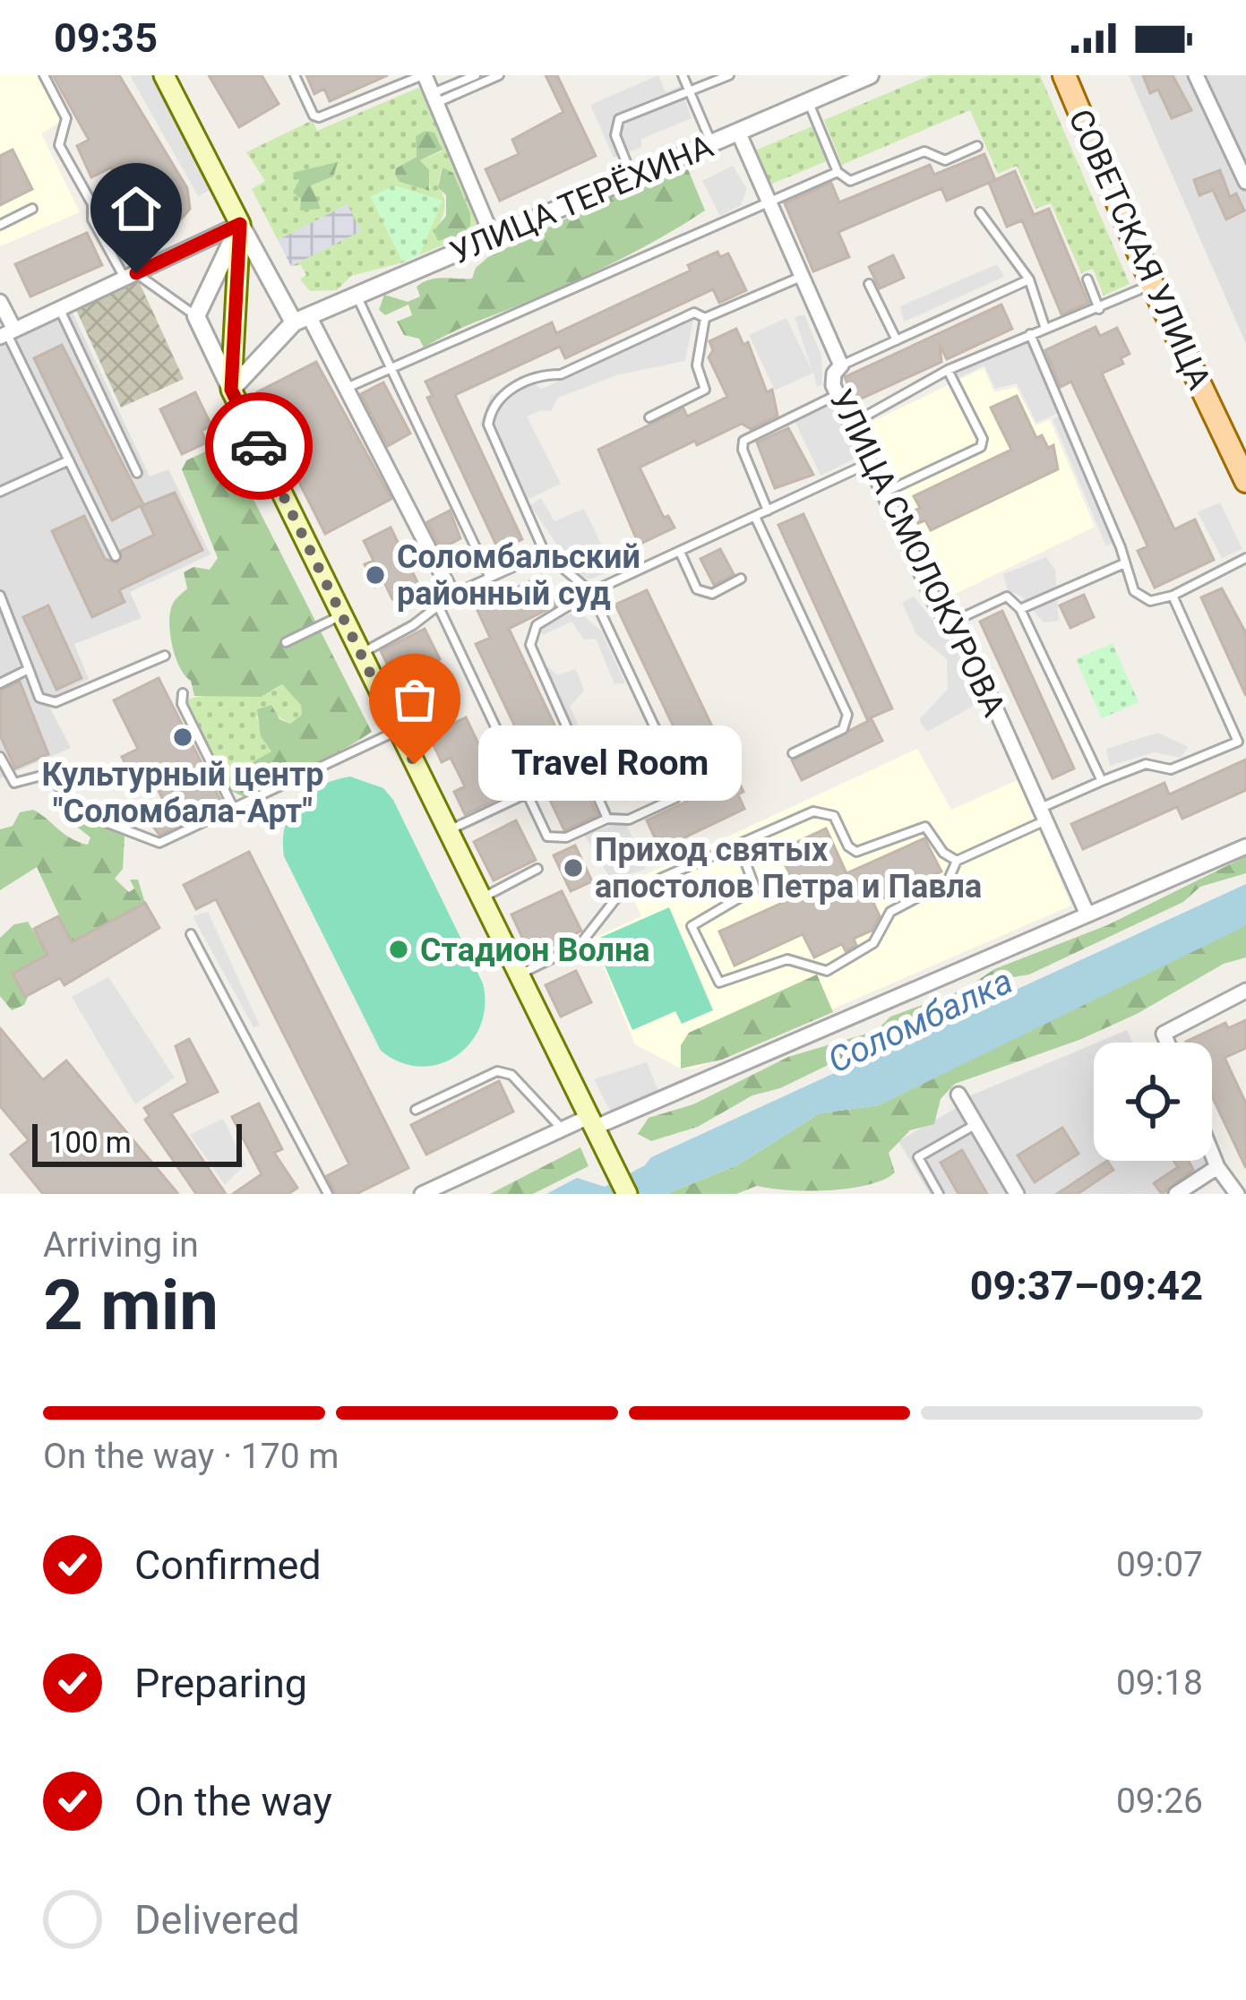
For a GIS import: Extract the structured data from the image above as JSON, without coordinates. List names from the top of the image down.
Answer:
{
  "streets": {
    "main road": ["СОВЕТСКАЯ УЛИЦА"],
    "street": ["УЛИЦА ТЕРЁХИНА", "УЛИЦА СМОЛОКУРОВА"]
  },
  "crossings": [
    ["УЛИЦА ТЕРЁХИНА", "УЛИЦА СМОЛОКУРОВА"]
  ],
  "water": ["Соломбалка"],
  "places": [
    "Соломбальский районный суд",
    "Культурный центр \"Соломбала-Арт\"",
    "Travel Room",
    "Приход святых апостолов Петра и Павла",
    "Стадион Волна"
  ],
  "scale_bar": "100 m",
  "page": {
    "status": "09:35",
    "bubble": "Travel Room",
    "scale": "100 m",
    "heading": ["2 min", "Arriving in", "09:37–09:42"],
    "bar": "On the way · 170 m",
    "list": [
      ["Confirmed", "09:07"],
      ["Preparing", "09:18"],
      ["On the way", "09:26"],
      "Delivered"
    ]
  }
}
